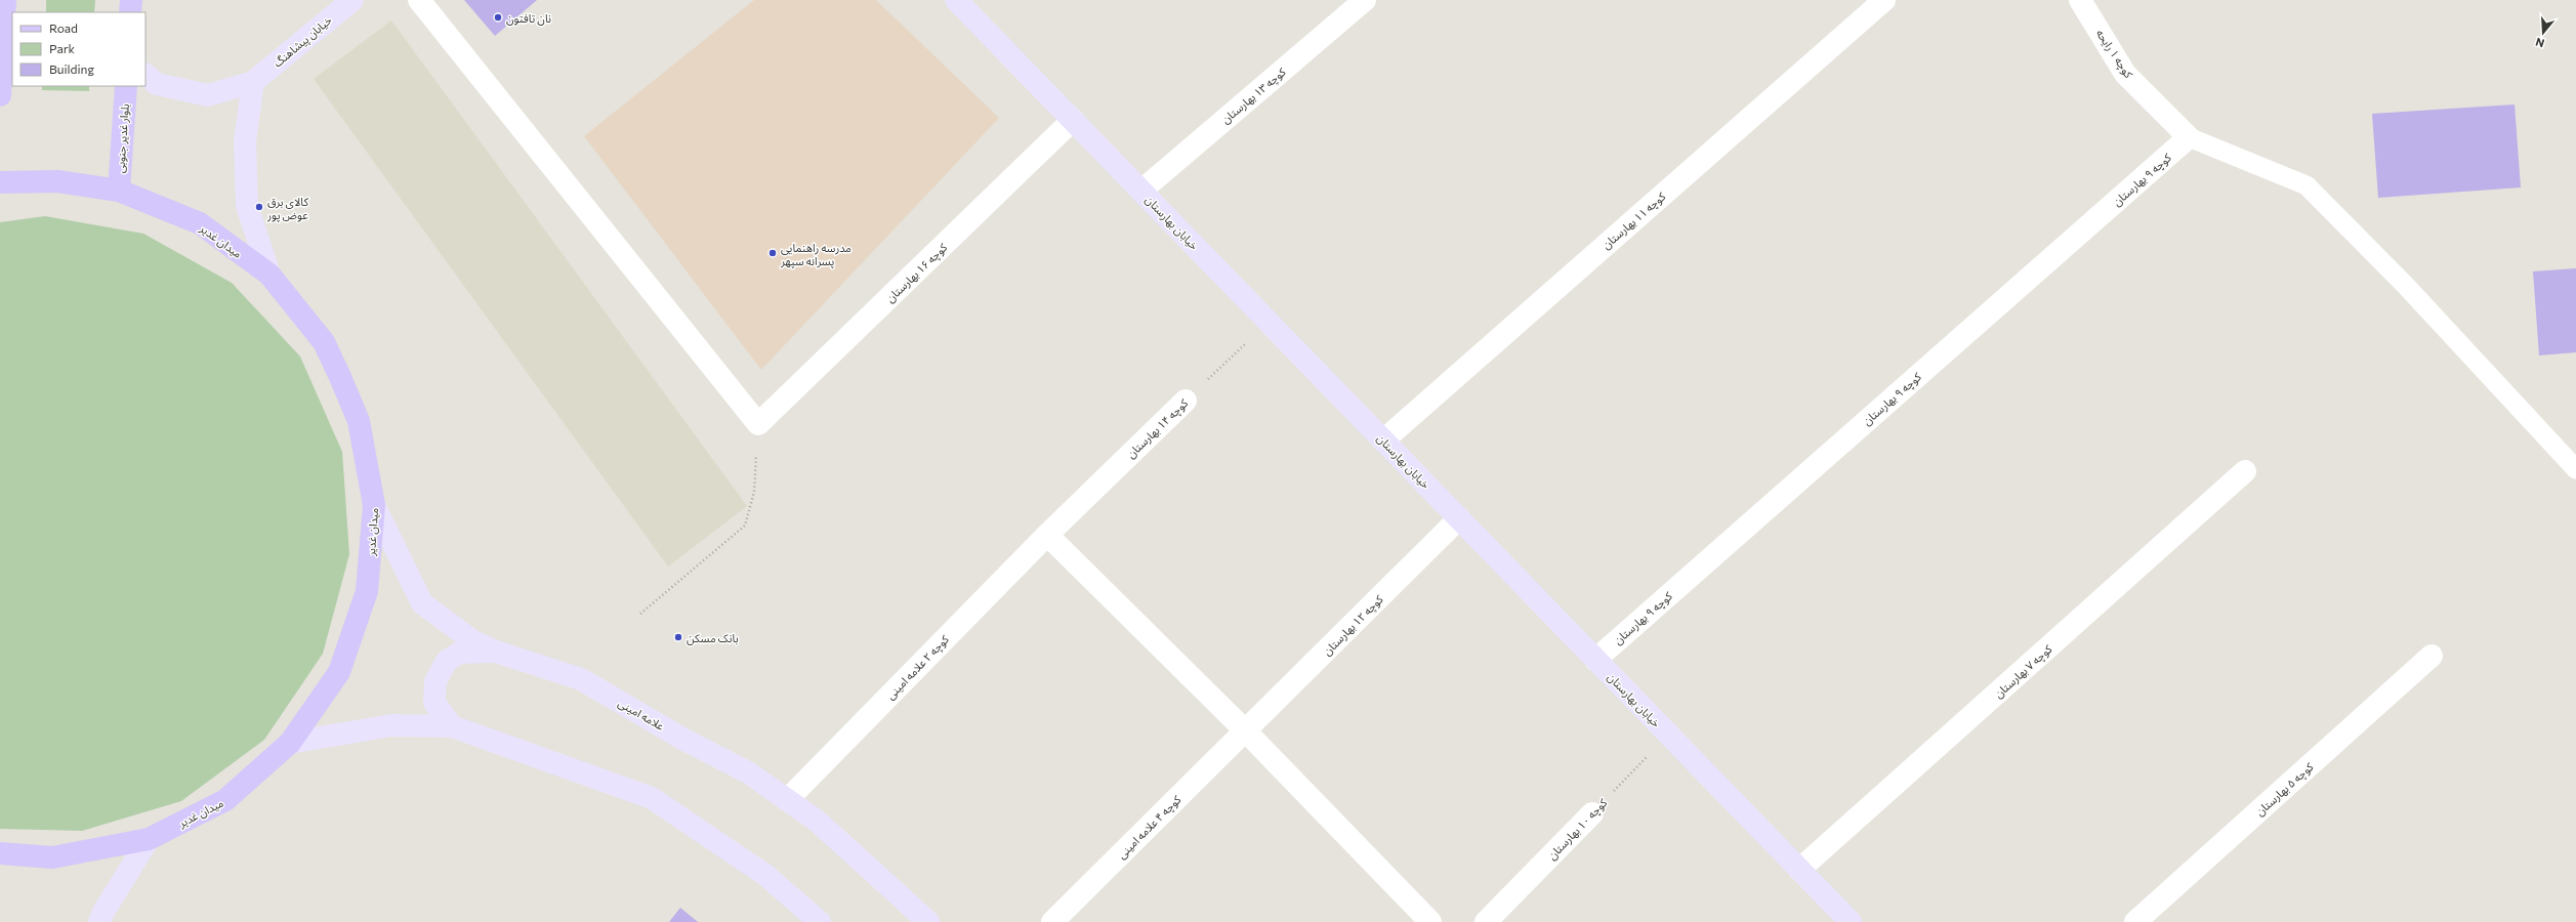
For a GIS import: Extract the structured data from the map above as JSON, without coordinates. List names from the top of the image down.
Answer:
{
  "streets": {
    "main road": ["بلوار غدیر جنوبی", "میدان غدیر"],
    "street": [
      "خیابان پیشاهنگ",
      "کوچه ۱ رایحه",
      "کوچه ۱۳ بهارستان",
      "کوچه ۹ بهارستان",
      "کوچه ۱۱ بهارستان",
      "خیابان بهارستان",
      "کوچه ۱۶ بهارستان",
      "کوچه ۱۴ بهارستان",
      "کوچه ۱۲ بهارستان",
      "کوچه ۲ علامه امینی",
      "کوچه ۷ بهارستان",
      "علامه امینی",
      "کوچه ۵ بهارستان",
      "کوچه ۴ علامه امینی",
      "کوچه ۱۰ بهارستان"
    ]
  },
  "crossings": [
    ["کوچه ۱ رایحه", "کوچه ۹ بهارستان"],
    ["کوچه ۱۳ بهارستان", "خیابان بهارستان"],
    ["بلوار غدیر جنوبی", "میدان غدیر"],
    ["کوچه ۹ بهارستان", "خیابان بهارستان"],
    ["کوچه ۱۱ بهارستان", "خیابان بهارستان"],
    ["خیابان بهارستان", "کوچه ۱۶ بهارستان"],
    ["خیابان بهارستان", "کوچه ۱۴ بهارستان"],
    ["خیابان بهارستان", "کوچه ۱۲ بهارستان"],
    ["خیابان بهارستان", "کوچه ۷ بهارستان"],
    ["خیابان بهارستان", "کوچه ۱۰ بهارستان"],
    ["میدان غدیر", "علامه امینی"],
    ["کوچه ۱۴ بهارستان", "کوچه ۲ علامه امینی"],
    ["کوچه ۱۲ بهارستان", "کوچه ۴ علامه امینی"],
    ["کوچه ۲ علامه امینی", "علامه امینی"]
  ],
  "places": [
    "نان تافتون",
    "کالای برق عوض پور",
    "مدرسه راهنمایی پسرانه سپهر",
    "بانک مسکن"
  ],
  "legend": ["Road", "Park", "Building"],
  "north": "bottom"
}
